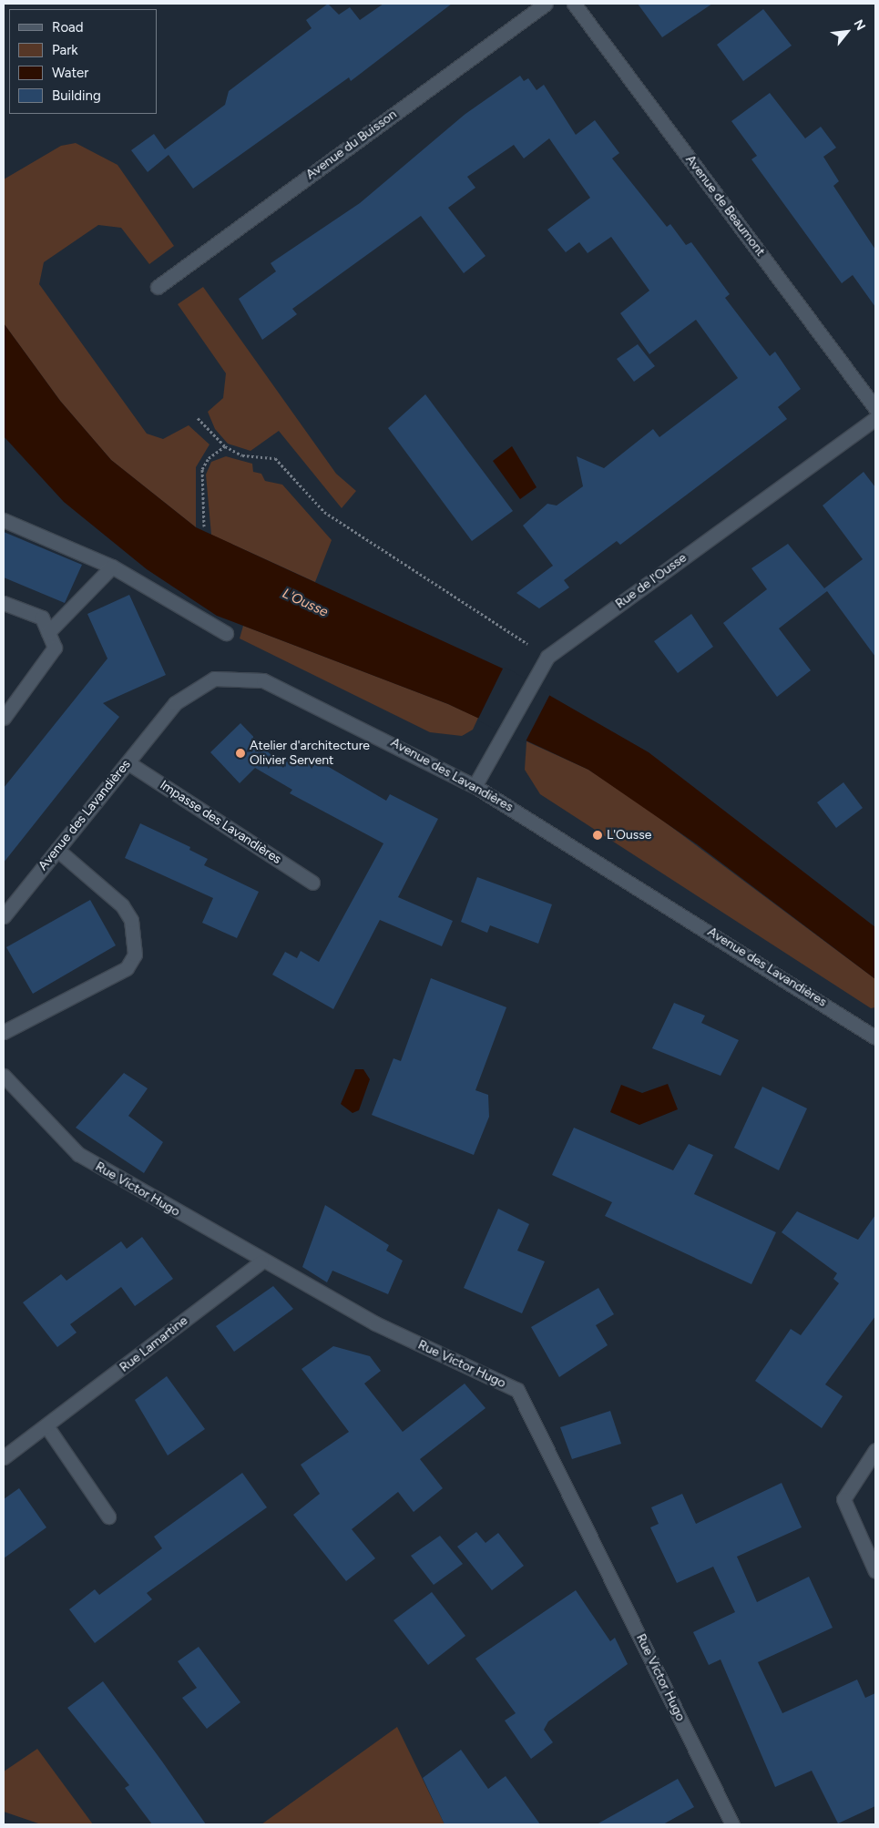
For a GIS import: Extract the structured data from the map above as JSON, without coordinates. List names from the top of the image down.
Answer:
{
  "streets": {
    "street": [
      "Avenue du Buisson",
      "Avenue de Beaumont",
      "Rue de l'Ousse",
      "Avenue des Lavandières",
      "Impasse des Lavandières",
      "Rue Victor Hugo",
      "Rue Lamartine"
    ]
  },
  "crossings": [
    ["Rue de l'Ousse", "Avenue des Lavandières"],
    ["Avenue des Lavandières", "Impasse des Lavandières"],
    ["Rue Victor Hugo", "Rue Lamartine"]
  ],
  "water": ["L'Ousse"],
  "places": ["Atelier d'architecture Olivier Servent", "L'Ousse"],
  "legend": [
    "Road",
    "Park",
    "Water",
    "Building"
  ],
  "north": "top right"
}
